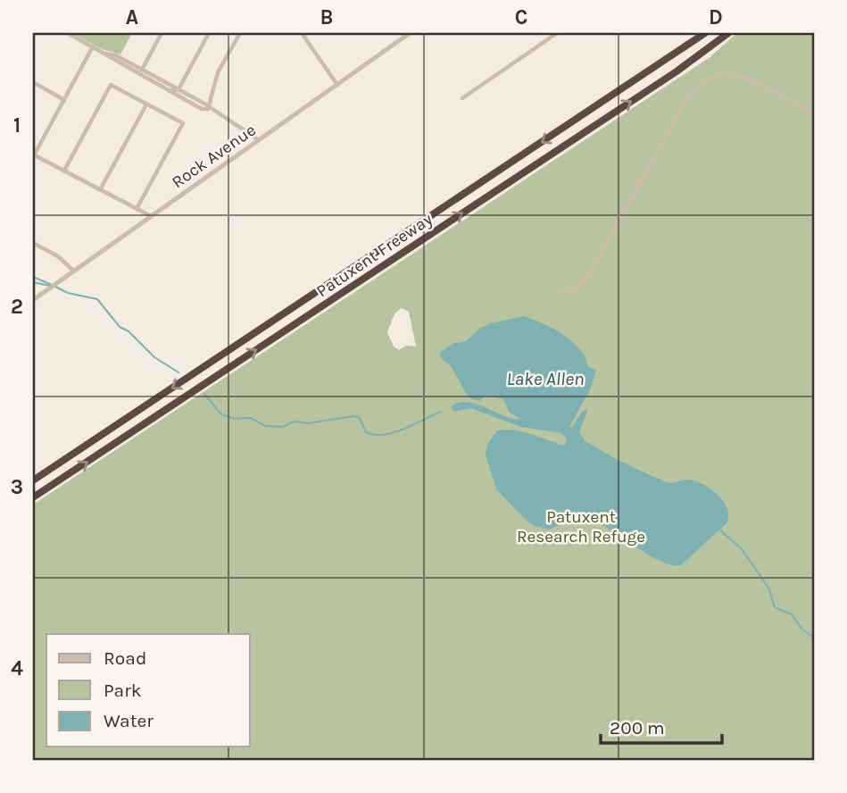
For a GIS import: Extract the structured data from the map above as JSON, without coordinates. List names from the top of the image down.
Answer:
{
  "streets": {
    "highway": ["Patuxent Freeway"],
    "street": ["Rock Avenue"]
  },
  "water": ["Lake Allen"],
  "parks": ["Patuxent Research Refuge"],
  "legend": ["Road", "Park", "Water"],
  "scale_bar": "200 m",
  "grid": {
    "columns": [
      "A",
      "B",
      "C",
      "D"
    ],
    "rows": [
      "1",
      "2",
      "3",
      "4"
    ]
  }
}
